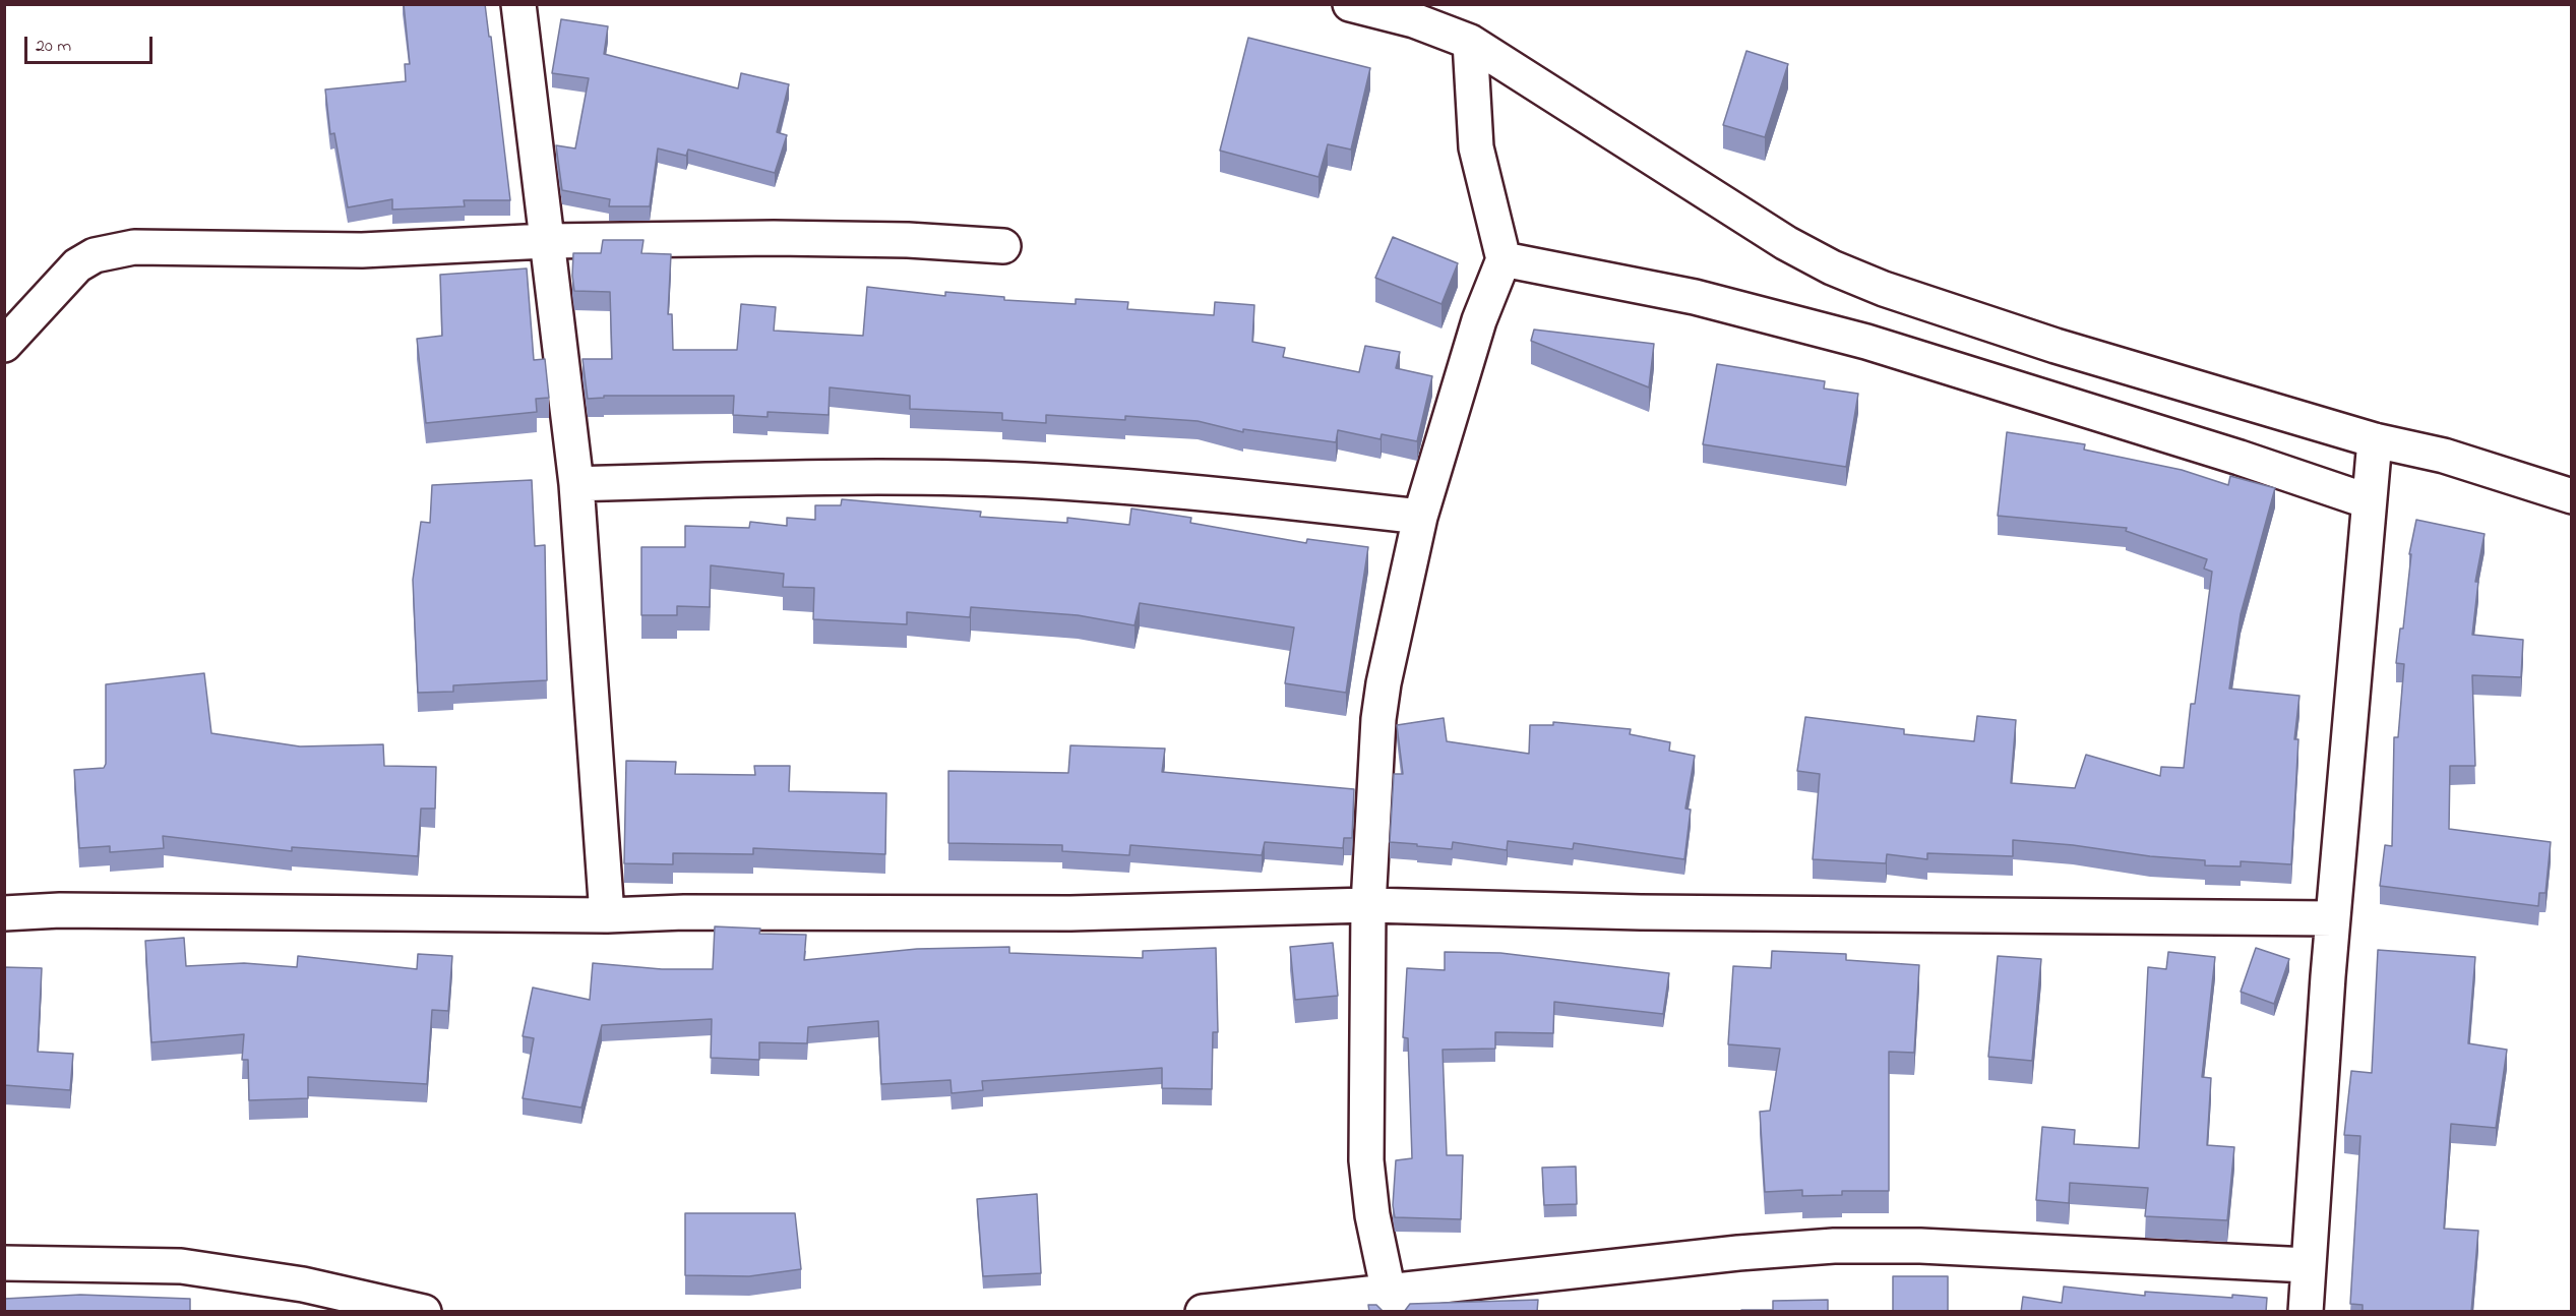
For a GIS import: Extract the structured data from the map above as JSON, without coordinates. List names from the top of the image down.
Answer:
{
  "scale_bar": "20 m"
}
